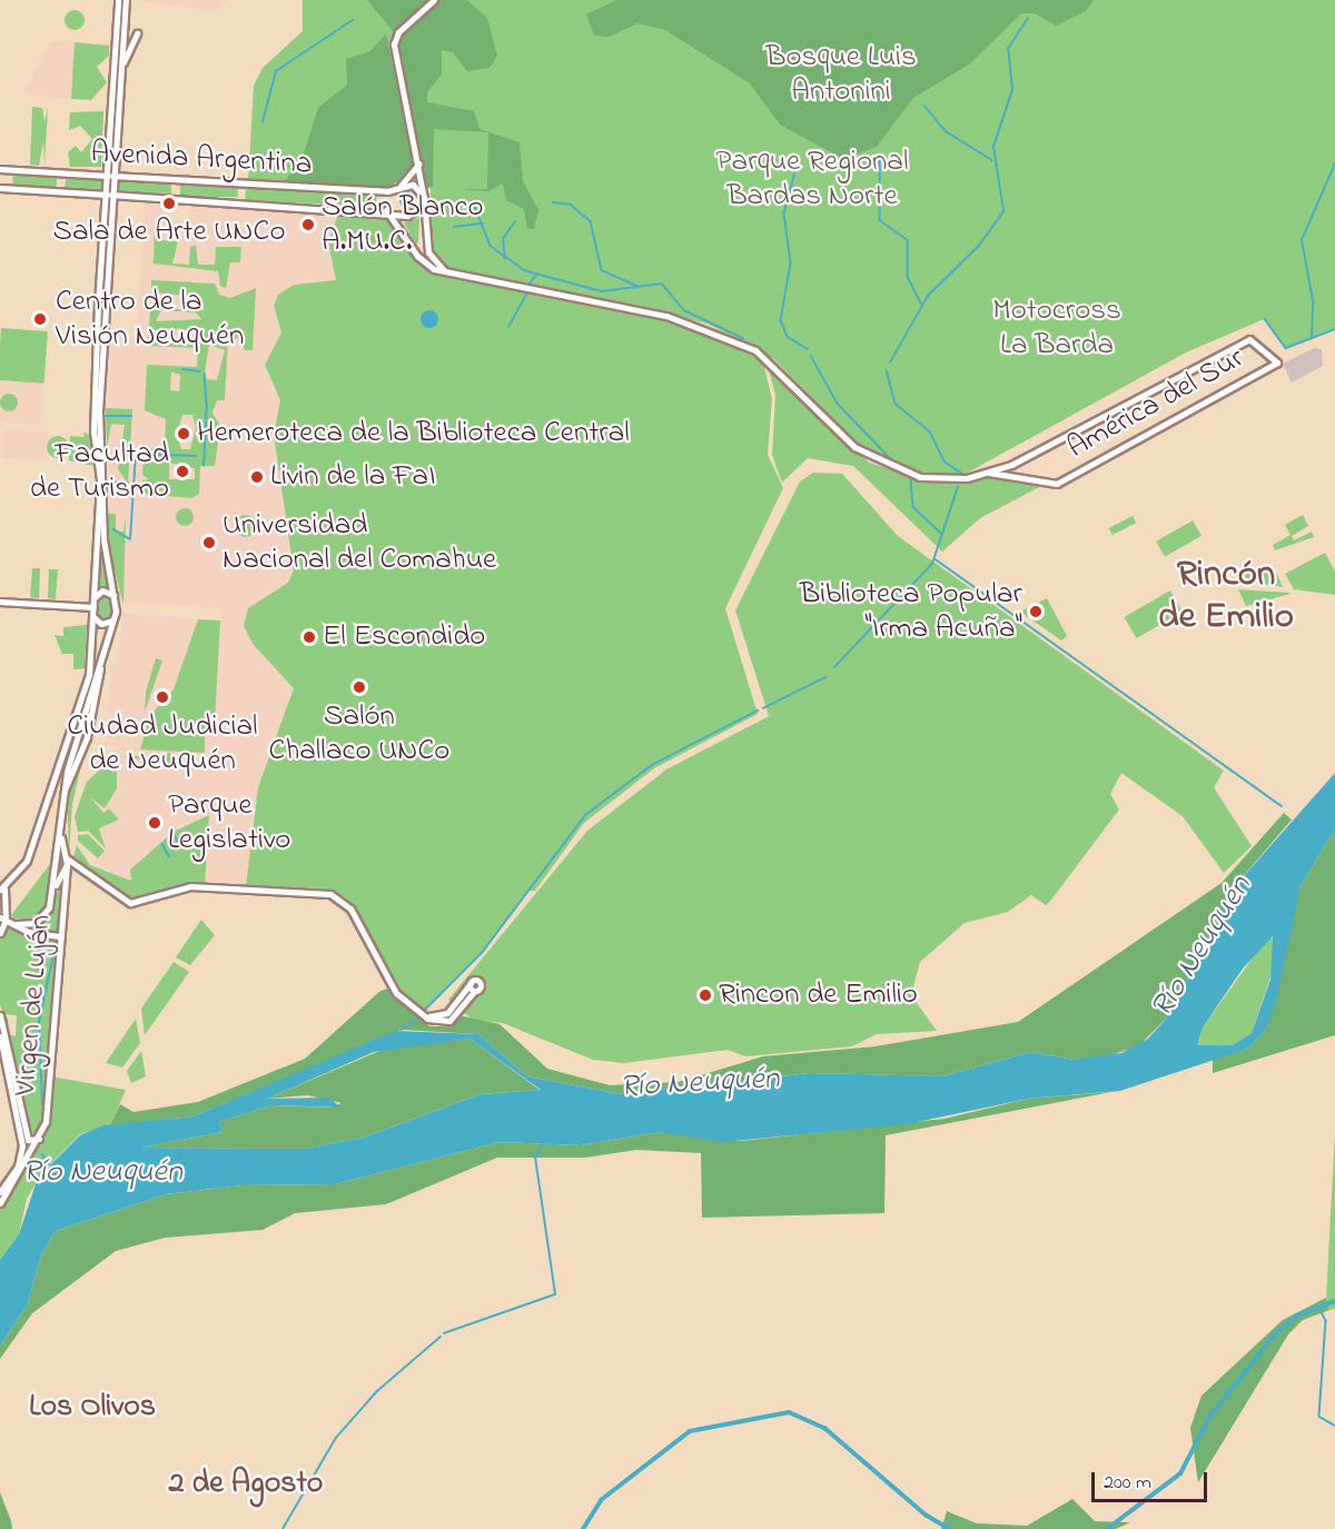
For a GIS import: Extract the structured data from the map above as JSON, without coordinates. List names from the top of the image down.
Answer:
{
  "streets": {
    "main road": ["Avenida Argentina", "América del Sur", "Virgen de Luján"]
  },
  "districts": ["Rincón de Emilio", "Los Olivos", "2 de Agosto"],
  "water": ["Río Neuquén"],
  "parks": ["Bosque Luis Antonini", "Parque Regional Bardas Norte", "Motocross La Barda"],
  "places": [
    "Sala de Arte UNCo",
    "Salón Blanco A.MU.C.",
    "Centro de la Visión Neuquén",
    "Hemeroteca de la Biblioteca Central",
    "Facultad de Turismo",
    "Livin de la FaI",
    "Universidad Nacional del Comahue",
    "Biblioteca Popular \"Irma Acuña\"",
    "El Escondido",
    "Salón Challaco UNCo",
    "Ciudad Judicial de Neuquén",
    "Parque Legislativo",
    "Rincon de Emilio"
  ],
  "scale_bar": "200 m"
}
